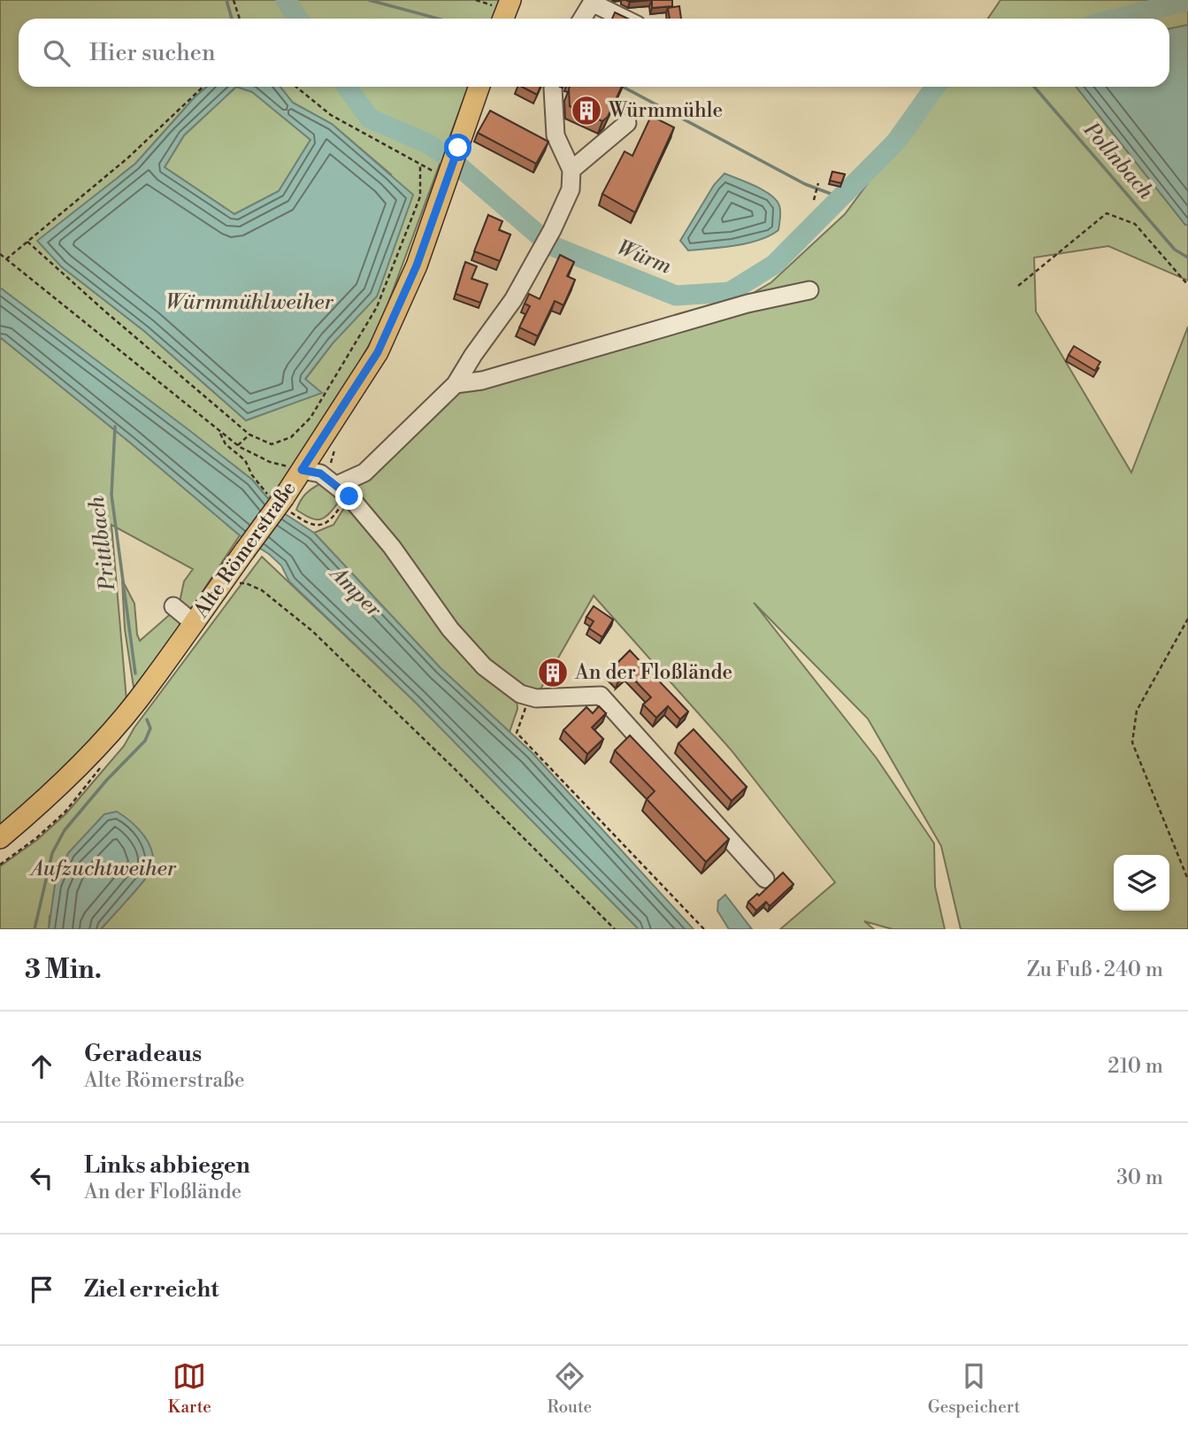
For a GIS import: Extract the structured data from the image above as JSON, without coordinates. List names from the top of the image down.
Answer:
{
  "streets": {
    "main road": ["Alte Römerstraße"]
  },
  "water": [
    "Pollnbach",
    "Würm",
    "Würmmühlweiher",
    "Prittlbach",
    "Amper",
    "Aufzuchtweiher"
  ],
  "places": {
    "building": ["Würmmühle", "An der Floßlände"]
  },
  "page": {
    "search": "Hier suchen",
    "heading": ["3 Min.", "Zu Fuß · 240 m"],
    "list": [
      ["Geradeaus", "Alte Römerstraße", "210 m"],
      ["Links abbiegen", "An der Floßlände", "30 m"],
      "Ziel erreicht"
    ],
    "nav": ["Karte", "Route", "Gespeichert"]
  }
}
